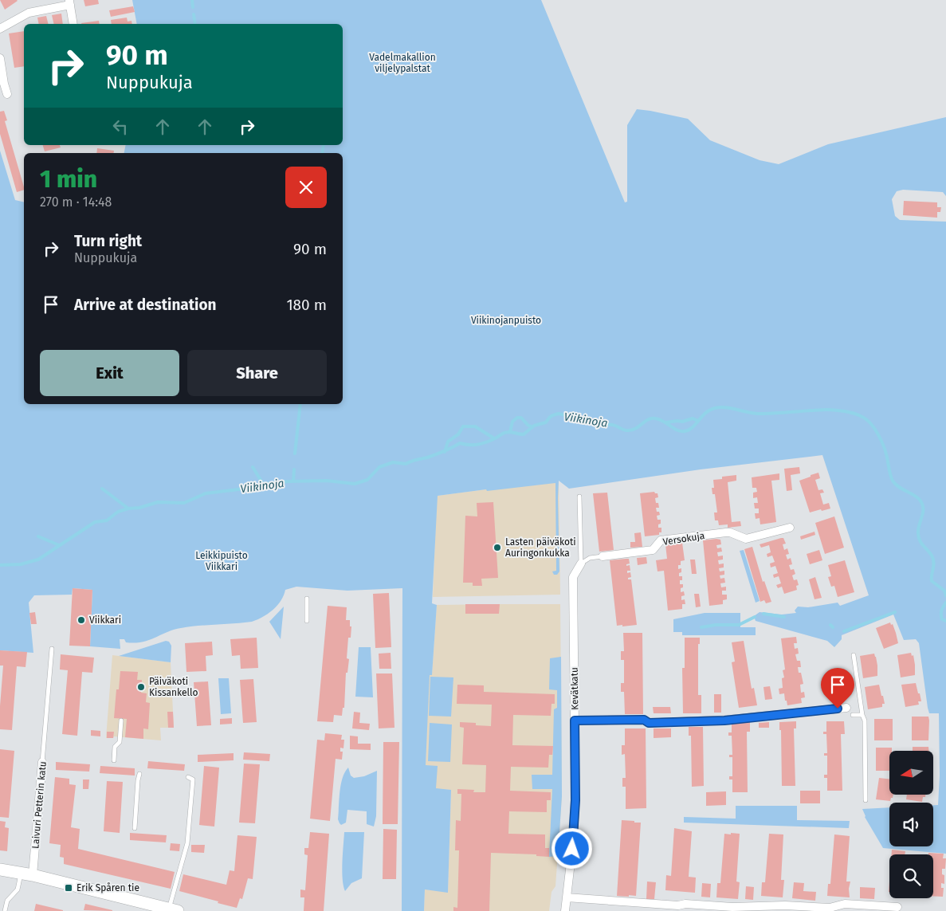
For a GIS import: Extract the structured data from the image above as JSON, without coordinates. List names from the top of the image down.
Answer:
{
  "streets": {
    "street": ["Versokuja", "Kevätkatu", "Laivuri Petterin katu"]
  },
  "crossings": [
    ["Versokuja", "Kevätkatu"]
  ],
  "water": ["Viikinoja"],
  "parks": ["Vadelmakallion viljelypalstat", "Viikinojanpuisto", "Leikkipuisto Viikkari"],
  "places": {
    "other": ["Lasten päiväkoti Auringonkukka", "Viikkari", "Päiväkoti Kissankello"],
    "transit": ["Erik Spåren tie"]
  },
  "north": "left",
  "page": {
    "turn": ["90 m", "Nuppukuja"],
    "heading": ["1 min", "270 m · 14:48"],
    "list": [
      {
        "name": "Turn right",
        "note": "Nuppukuja",
        "value": "90 m"
      },
      {
        "name": "Arrive at destination",
        "value": "180 m"
      }
    ],
    "buttons": ["Exit", "Share"]
  }
}
